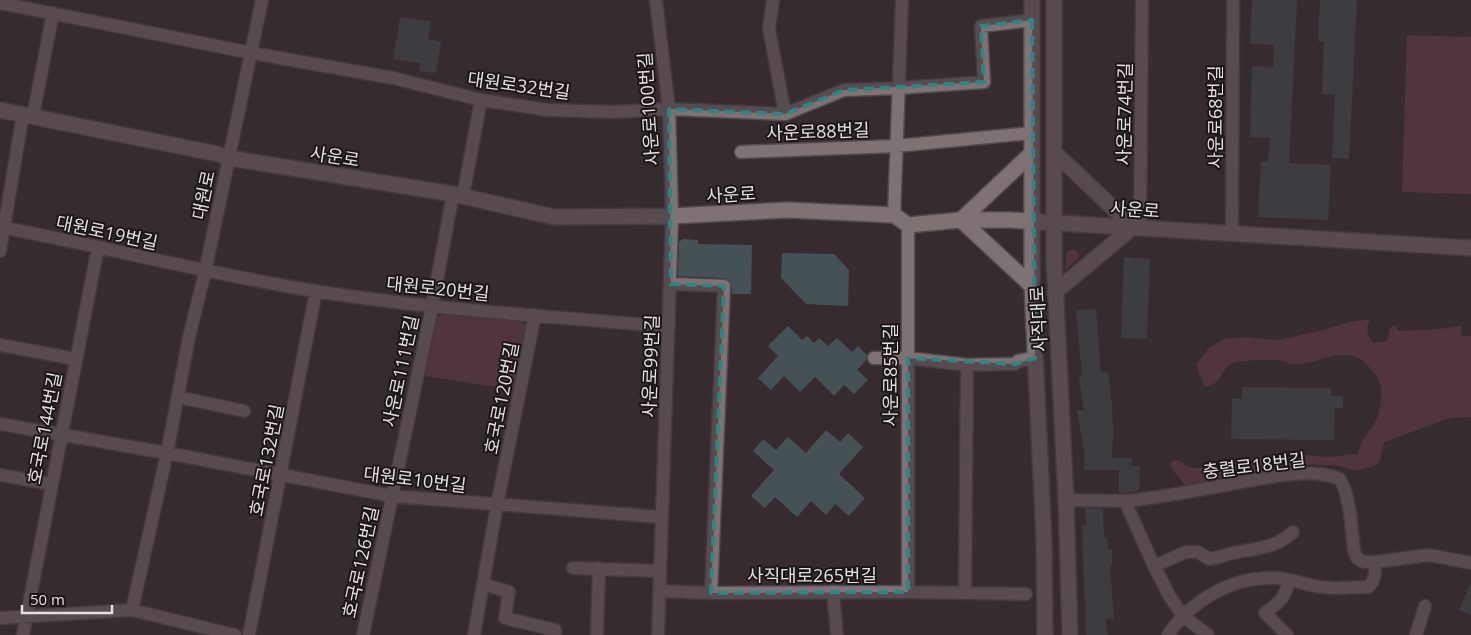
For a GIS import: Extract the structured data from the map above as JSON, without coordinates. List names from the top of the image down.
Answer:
{
  "streets": {
    "street": [
      "대원로32번길",
      "사운로100번길",
      "사운로74번길",
      "사운로68번길",
      "사운로88번길",
      "사운로",
      "대원로",
      "대원로19번길",
      "대원로20번길",
      "사직대로",
      "사운로99번길",
      "사운로111번길",
      "사운로85번길",
      "호국로120번길",
      "호국로144번길",
      "호국로132번길",
      "충렬로18번길",
      "대원로10번길",
      "호국로126번길",
      "사직대로265번길"
    ]
  },
  "crossings": [
    ["대원로32번길", "사운로100번길"],
    ["대원로32번길", "대원로"],
    ["대원로32번길", "사운로111번길"],
    ["사운로100번길", "사운로"],
    ["사운로100번길", "사운로99번길"],
    ["사운로74번길", "사운로"],
    ["사운로68번길", "사운로"],
    ["사운로", "대원로"],
    ["사운로", "사직대로"],
    ["사운로", "사운로99번길"],
    ["사운로", "사운로111번길"],
    ["사운로", "사운로85번길"],
    ["대원로", "대원로19번길"],
    ["대원로", "대원로20번길"],
    ["대원로", "대원로10번길"],
    ["대원로19번길", "대원로20번길"],
    ["대원로19번길", "호국로144번길"],
    ["대원로20번길", "사운로99번길"],
    ["대원로20번길", "사운로111번길"],
    ["대원로20번길", "호국로120번길"],
    ["대원로20번길", "호국로132번길"],
    ["사직대로", "사운로85번길"],
    ["사운로99번길", "대원로10번길"],
    ["사운로99번길", "사직대로265번길"],
    ["사운로111번길", "대원로10번길"],
    ["사운로111번길", "호국로126번길"],
    ["사운로85번길", "사직대로265번길"],
    ["호국로120번길", "대원로10번길"],
    ["호국로144번길", "대원로10번길"],
    ["호국로132번길", "대원로10번길"],
    ["대원로10번길", "호국로126번길"]
  ],
  "scale_bar": "50 m"
}
